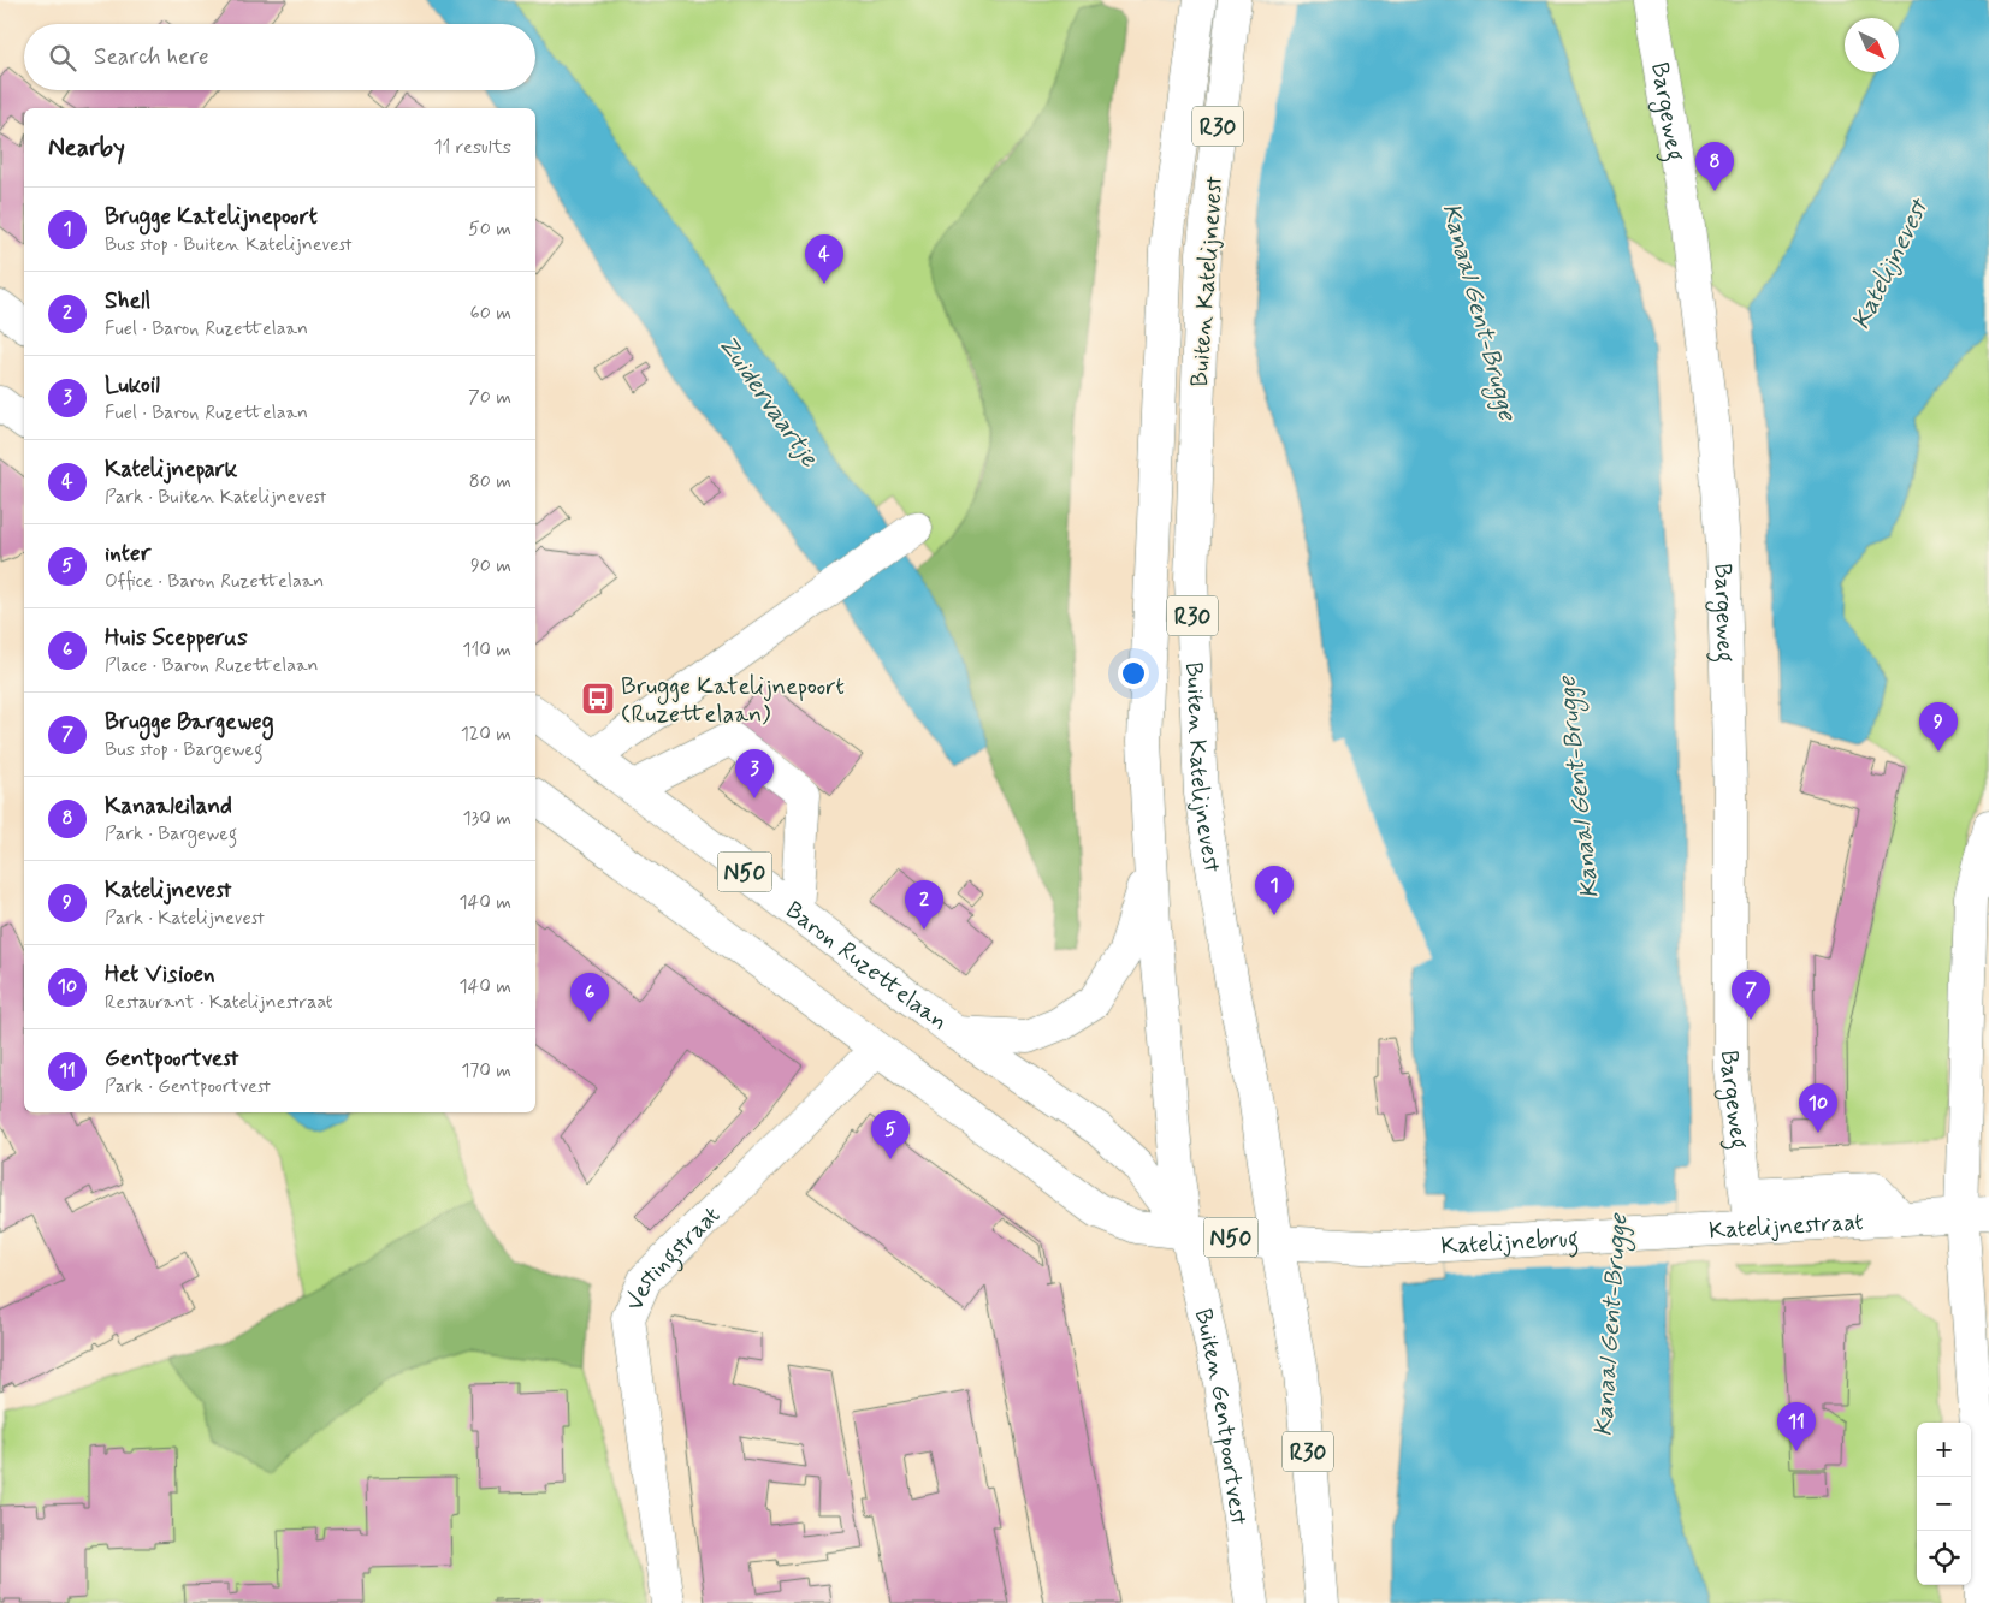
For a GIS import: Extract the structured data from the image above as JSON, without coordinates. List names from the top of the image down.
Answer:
{
  "streets": {
    "main road": [
      "Bargeweg",
      "R30",
      "Buiten Katelijnevest",
      "N50",
      "Baron Ruzettelaan",
      "Katelijnestraat",
      "Katelijnebrug",
      "Vestingstraat",
      "Buiten Gentpoortvest"
    ]
  },
  "crossings": [
    ["Bargeweg", "Katelijnestraat"],
    ["R30", "Buiten Katelijnevest"],
    ["R30", "N50"],
    ["R30", "Baron Ruzettelaan"],
    ["R30", "Katelijnebrug"],
    ["Buiten Katelijnevest", "N50"],
    ["Buiten Katelijnevest", "Baron Ruzettelaan"],
    ["Buiten Katelijnevest", "Katelijnebrug"],
    ["Buiten Katelijnevest", "Buiten Gentpoortvest"],
    ["N50", "Baron Ruzettelaan"],
    ["N50", "Katelijnebrug"],
    ["N50", "Vestingstraat"],
    ["N50", "Buiten Gentpoortvest"],
    ["Baron Ruzettelaan", "Buiten Gentpoortvest"],
    ["Katelijnestraat", "Katelijnebrug"]
  ],
  "water": ["Katelijnevest", "Kanaal Gent-Brugge", "Zuidervaartje"],
  "places": {
    "bus stop": ["Brugge Katelijnepoort (Ruzettelaan)"]
  },
  "north": "bottom right",
  "page": {
    "search": "Search here",
    "heading": ["Nearby", "11 results"],
    "pins": [
      "8",
      "4",
      "9",
      "3",
      "1",
      "2",
      "7",
      "6",
      "10",
      "5",
      "11"
    ],
    "list": [
      {
        "mark": "1",
        "name": "Brugge Katelijnepoort",
        "note": "Bus stop · Buiten Katelijnevest",
        "value": "50 m"
      },
      {
        "mark": "2",
        "name": "Shell",
        "note": "Fuel · Baron Ruzettelaan",
        "value": "60 m"
      },
      {
        "mark": "3",
        "name": "Lukoil",
        "note": "Fuel · Baron Ruzettelaan",
        "value": "70 m"
      },
      {
        "mark": "4",
        "name": "Katelijnepark",
        "note": "Park · Buiten Katelijnevest",
        "value": "80 m"
      },
      {
        "mark": "5",
        "name": "inter",
        "note": "Office · Baron Ruzettelaan",
        "value": "90 m"
      },
      {
        "mark": "6",
        "name": "Huis Scepperus",
        "note": "Place · Baron Ruzettelaan",
        "value": "110 m"
      },
      {
        "mark": "7",
        "name": "Brugge Bargeweg",
        "note": "Bus stop · Bargeweg",
        "value": "120 m"
      },
      {
        "mark": "8",
        "name": "Kanaaleiland",
        "note": "Park · Bargeweg",
        "value": "130 m"
      },
      {
        "mark": "9",
        "name": "Katelijnevest",
        "note": "Park · Katelijnevest",
        "value": "140 m"
      },
      {
        "mark": "10",
        "name": "Het Visioen",
        "note": "Restaurant · Katelijnestraat",
        "value": "140 m"
      },
      {
        "mark": "11",
        "name": "Gentpoortvest",
        "note": "Park · Gentpoortvest",
        "value": "170 m"
      }
    ],
    "map_buttons": ["+", "−"]
  }
}
